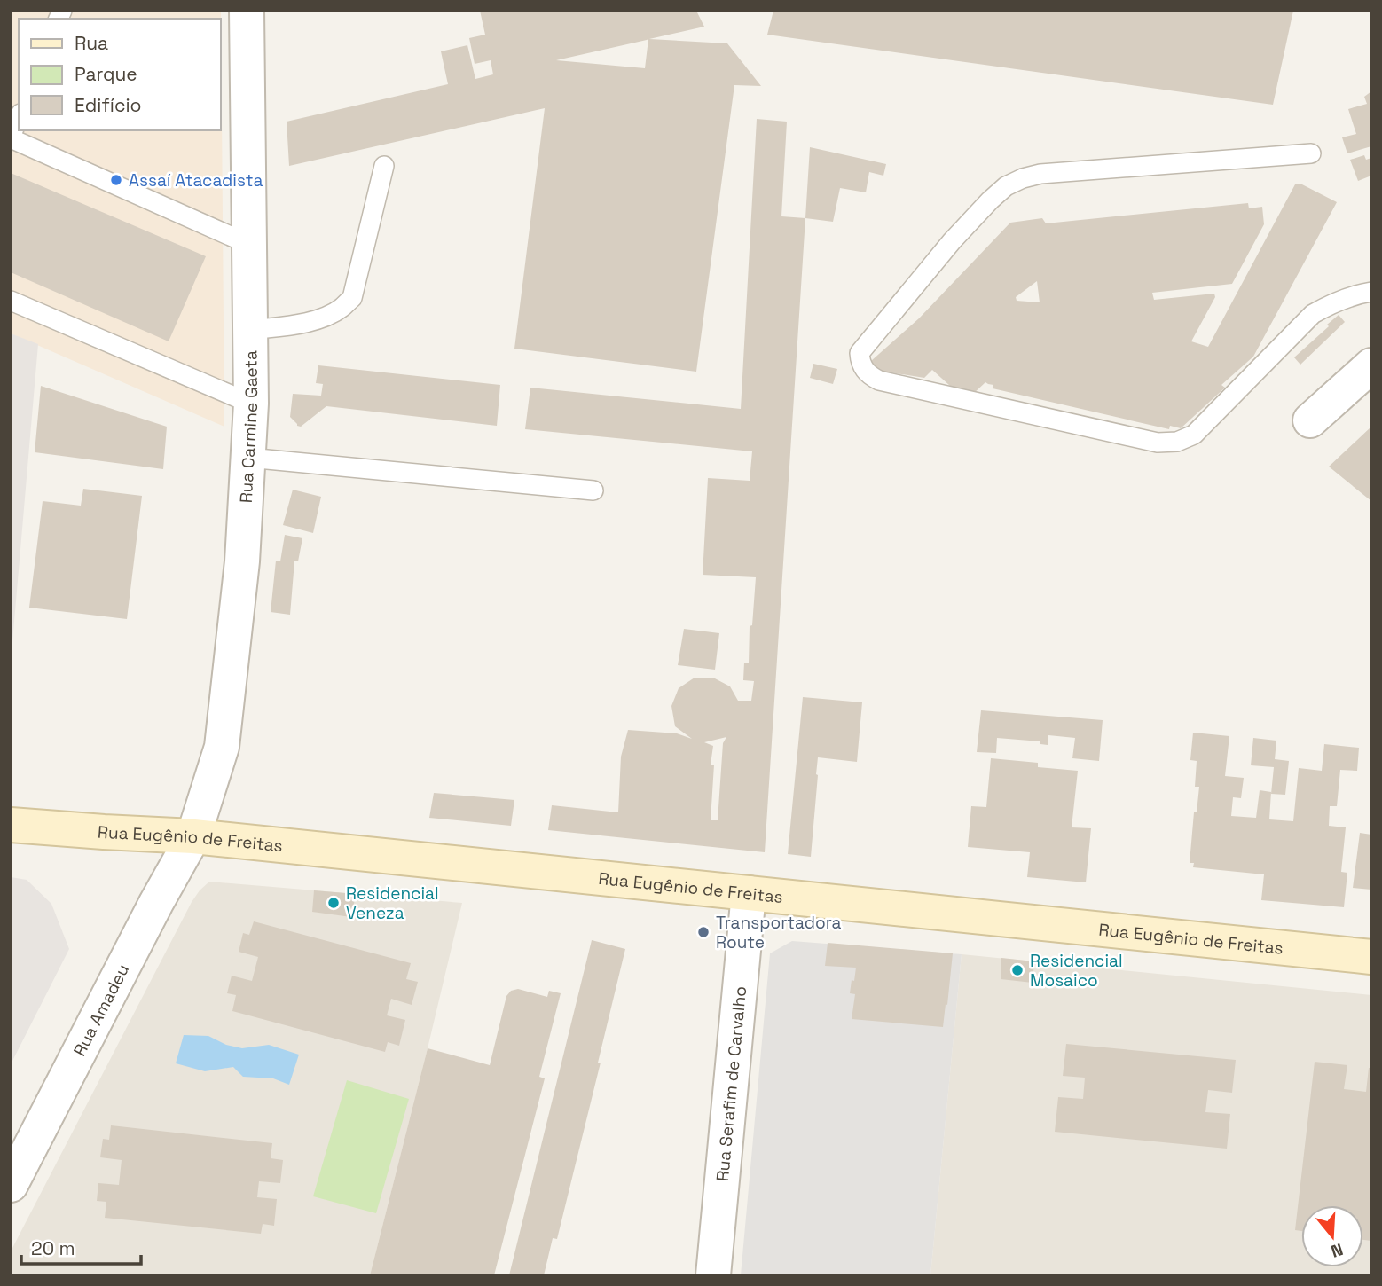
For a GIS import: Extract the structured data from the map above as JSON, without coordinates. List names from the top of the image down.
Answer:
{
  "streets": {
    "street": [
      "Rua Carmine Gaeta",
      "Rua Eugênio de Freitas",
      "Rua Amadeu",
      "Rua Serafim de Carvalho"
    ]
  },
  "crossings": [
    ["Rua Carmine Gaeta", "Rua Eugênio de Freitas"],
    ["Rua Carmine Gaeta", "Rua Amadeu"],
    ["Rua Eugênio de Freitas", "Rua Amadeu"],
    ["Rua Eugênio de Freitas", "Rua Serafim de Carvalho"]
  ],
  "places": [
    "Assaí Atacadista",
    "Residencial Veneza",
    "Transportadora Route",
    "Residencial Mosaico"
  ],
  "legend": ["Rua", "Parque", "Edifício"],
  "scale_bar": "20 m",
  "north": "bottom"
}
